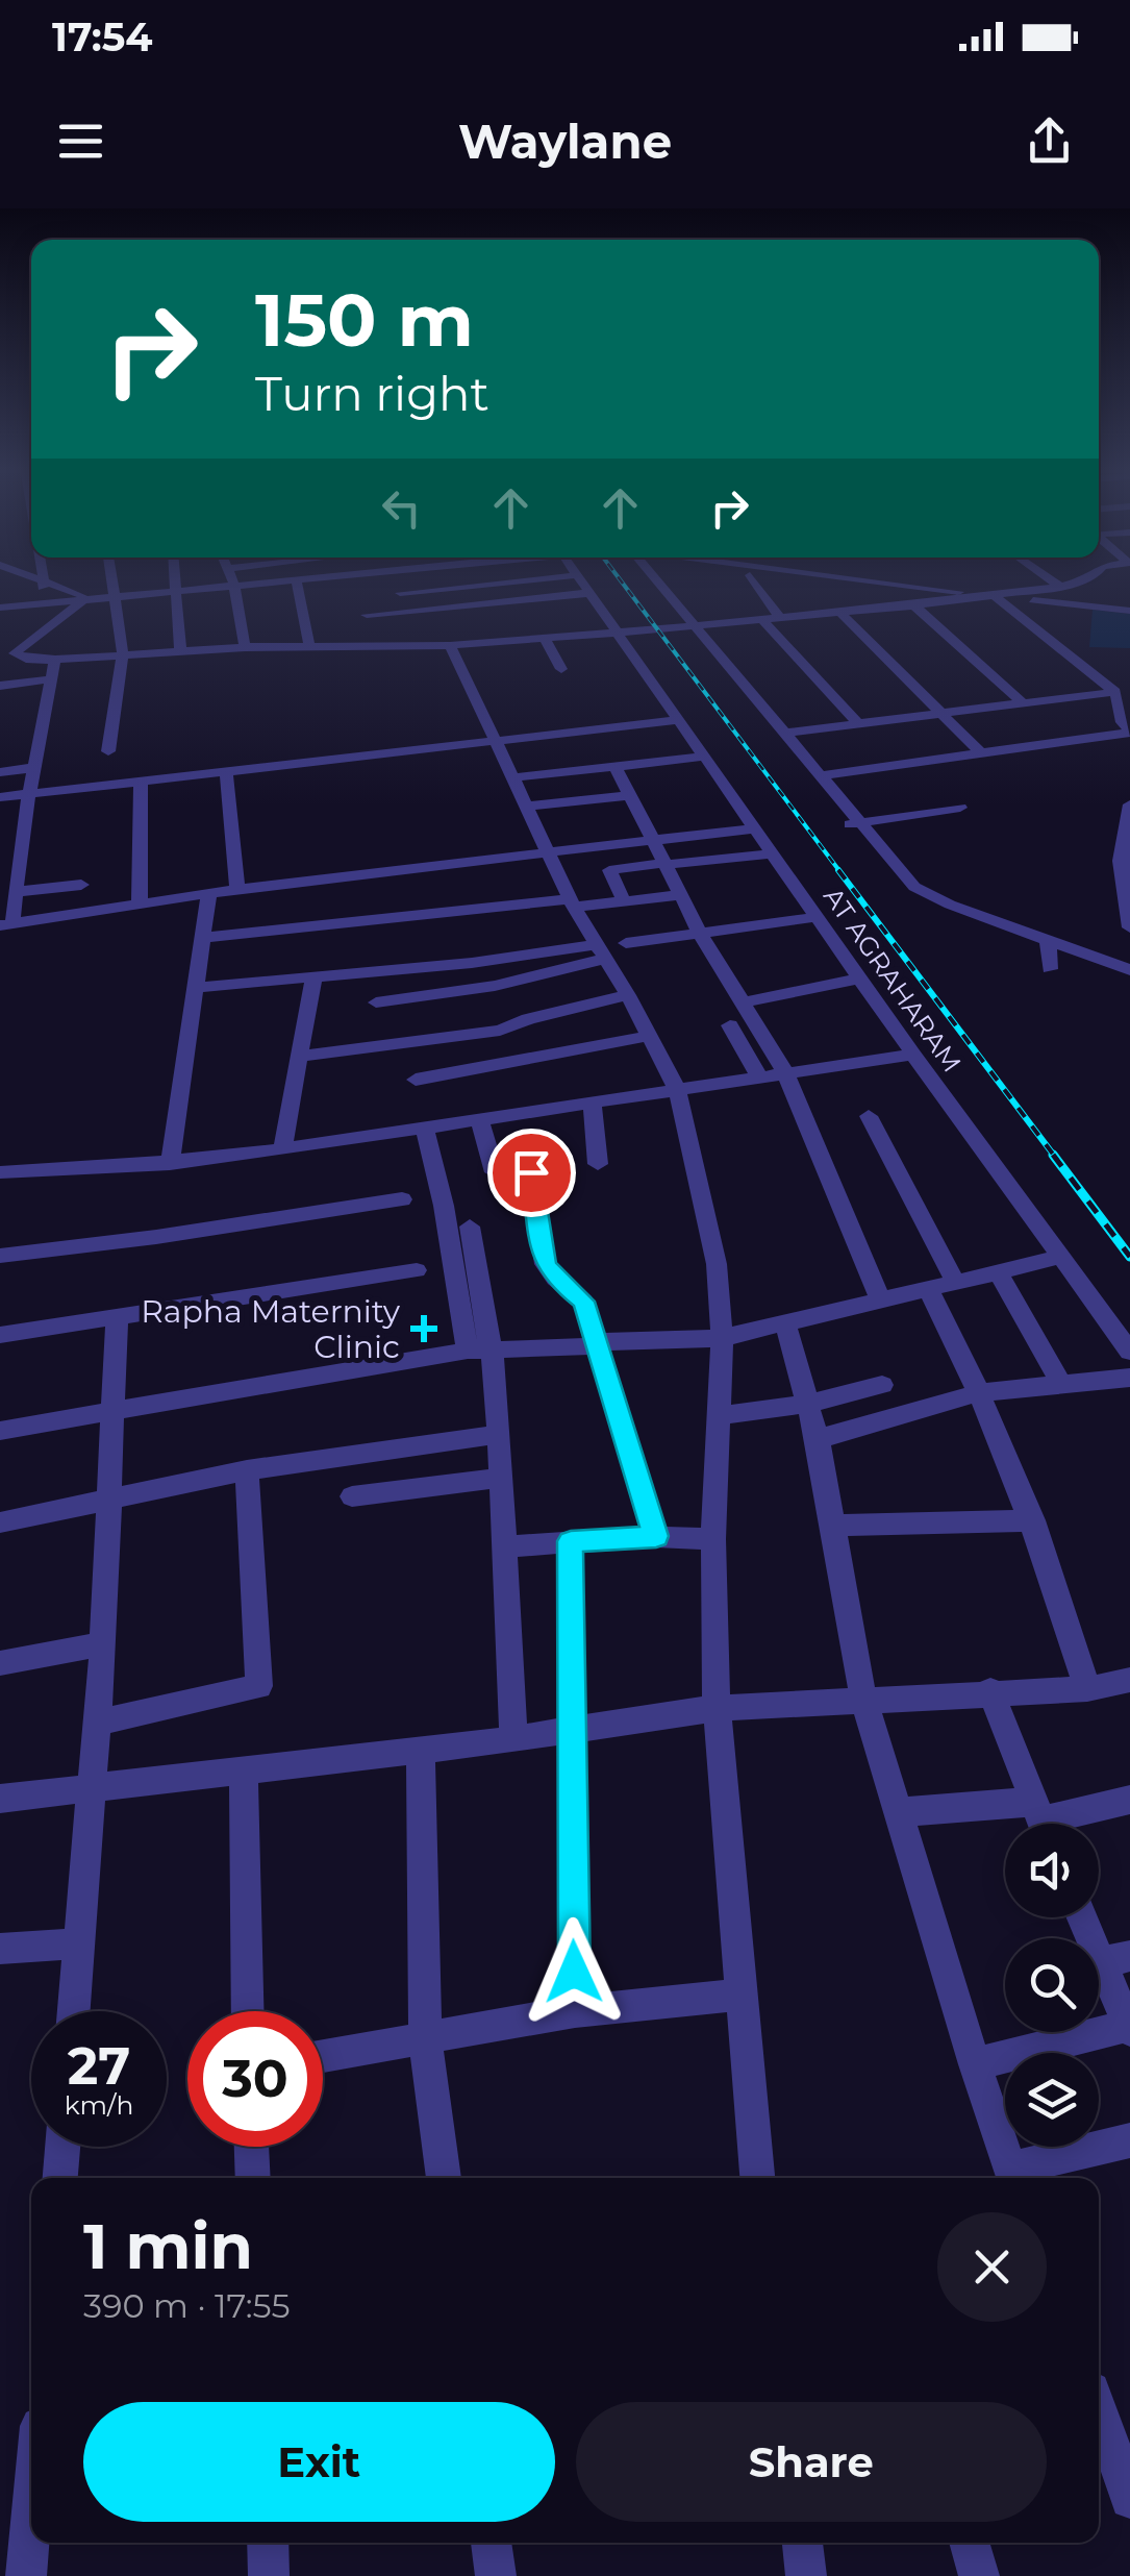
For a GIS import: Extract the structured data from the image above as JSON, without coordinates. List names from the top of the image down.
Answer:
{
  "streets": {
    "street": ["AT AGRAHARAM"]
  },
  "places": {
    "health": ["Rapha Maternity Clinic"]
  },
  "page": {
    "status": "17:54",
    "header": "Waylane",
    "turn": ["150 m", "Turn right"],
    "speed": "27 km/h",
    "limit": "30",
    "heading": ["1 min", "390 m · 17:55"],
    "buttons": ["Exit", "Share"]
  }
}
